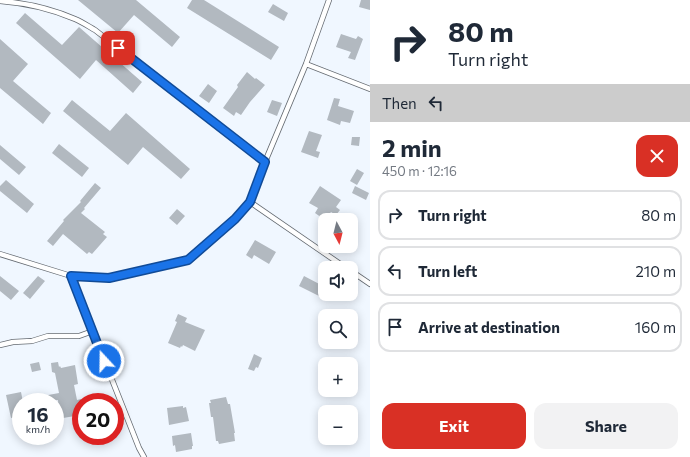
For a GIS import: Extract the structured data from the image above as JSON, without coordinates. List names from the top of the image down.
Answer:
{
  "north": "bottom",
  "page": {
    "turn": ["80 m", "Turn right"],
    "then": "Then",
    "heading": ["2 min", "450 m · 12:16"],
    "list": [
      {
        "name": "Turn right",
        "value": "80 m"
      },
      {
        "name": "Turn left",
        "value": "210 m"
      },
      {
        "name": "Arrive at destination",
        "value": "160 m"
      }
    ],
    "map_buttons": ["+", "−"],
    "speed": "16 km/h",
    "limit": "20",
    "buttons": ["Exit", "Share"]
  }
}
